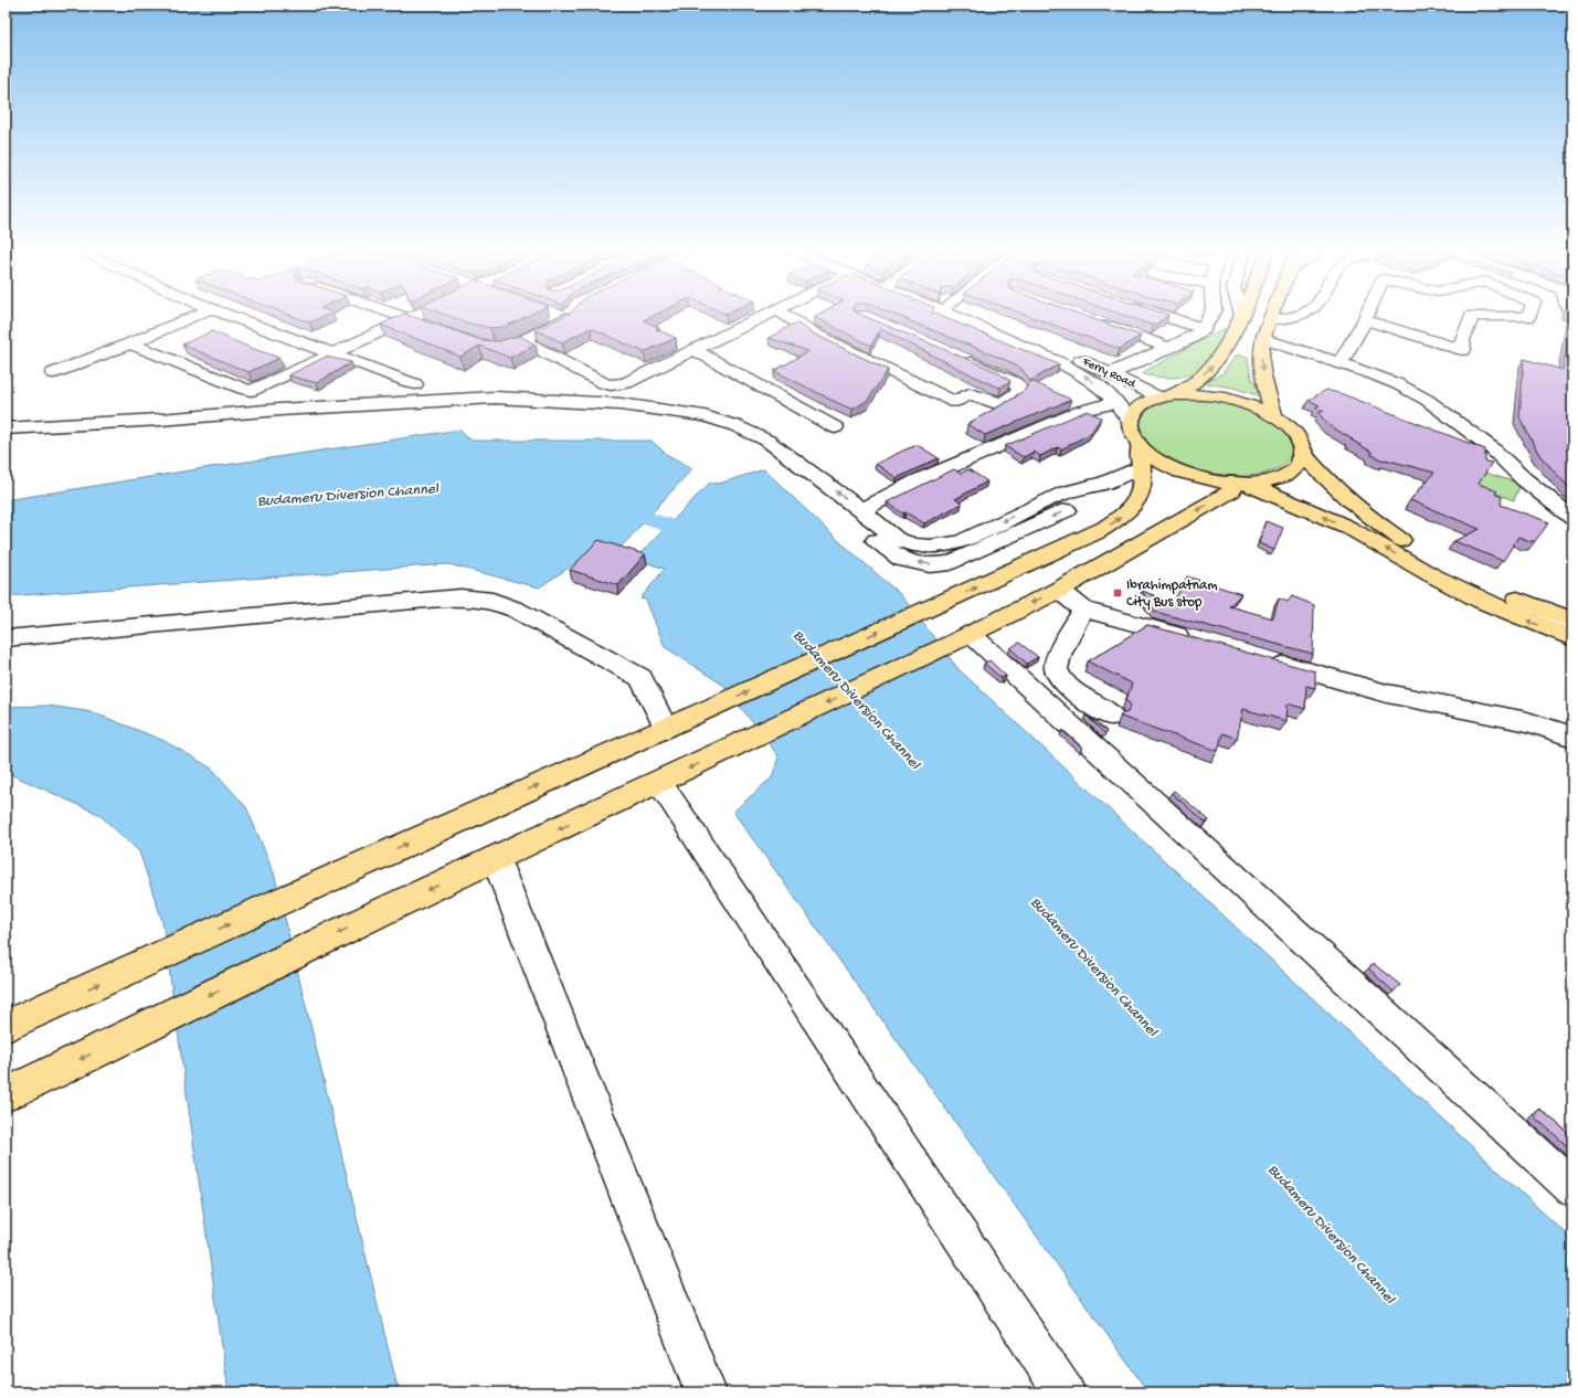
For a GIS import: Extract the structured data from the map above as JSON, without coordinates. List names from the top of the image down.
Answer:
{
  "streets": {
    "street": ["Ferry Road"]
  },
  "water": ["Budameru Diversion Channel"],
  "places": {
    "transit": ["Ibrahimpatnam City Bus stop"]
  }
}
